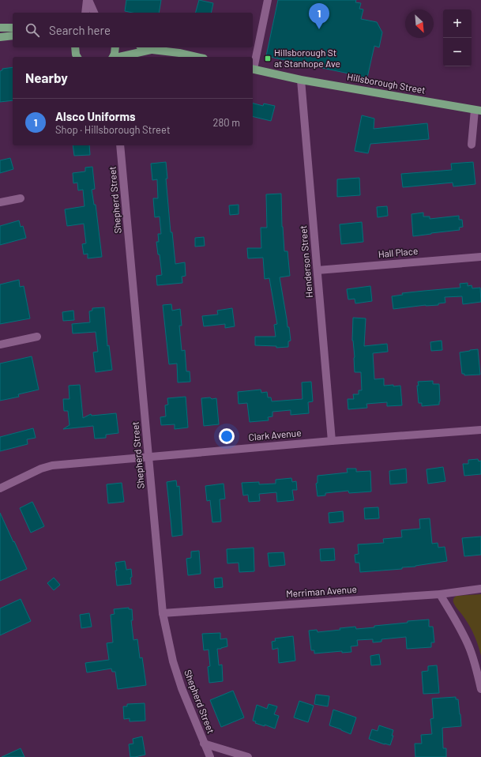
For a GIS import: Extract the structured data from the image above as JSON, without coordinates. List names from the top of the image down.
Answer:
{
  "streets": {
    "main road": ["Hillsborough Street"],
    "street": [
      "Shepherd Street",
      "Hall Place",
      "Henderson Street",
      "Clark Avenue",
      "Merriman Avenue"
    ]
  },
  "crossings": [
    ["Hillsborough Street", "Henderson Street"],
    ["Shepherd Street", "Clark Avenue"],
    ["Shepherd Street", "Merriman Avenue"],
    ["Hall Place", "Henderson Street"],
    ["Henderson Street", "Clark Avenue"]
  ],
  "places": {
    "transit": ["Hillsborough St at Stanhope Ave"]
  },
  "north": "bottom right",
  "page": {
    "pins": "1",
    "map_buttons": ["+", "−"],
    "search": "Search here",
    "heading": "Nearby",
    "list": [
      {
        "mark": "1",
        "name": "Alsco Uniforms",
        "note": "Shop · Hillsborough Street",
        "value": "280 m"
      }
    ]
  }
}
